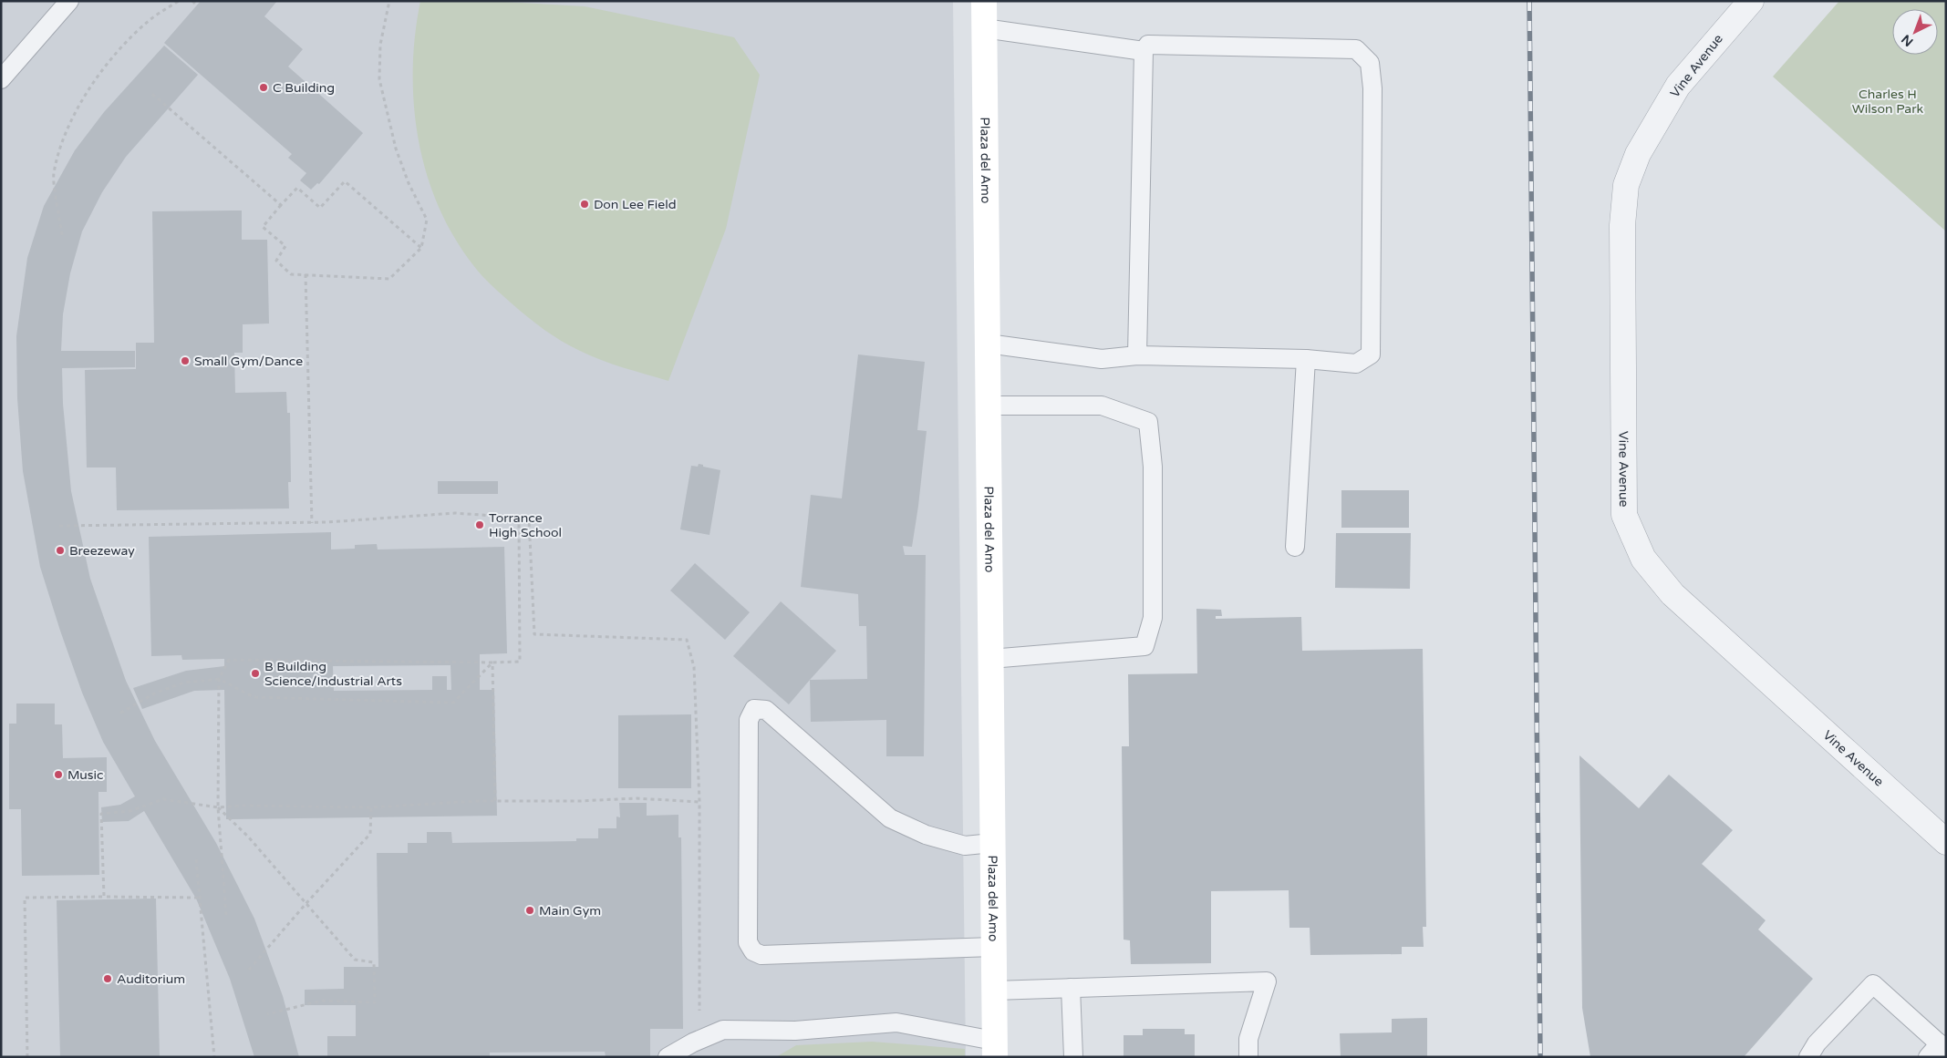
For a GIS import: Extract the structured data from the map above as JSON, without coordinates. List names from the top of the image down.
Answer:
{
  "streets": {
    "main road": ["Plaza del Amo"],
    "street": ["Vine Avenue"]
  },
  "parks": ["Charles H Wilson Park"],
  "places": [
    "C Building",
    "Don Lee Field",
    "Small Gym/Dance",
    "Torrance High School",
    "Breezeway",
    "B Building Science/Industrial Arts",
    "Music",
    "Main Gym",
    "Auditorium"
  ],
  "north": "bottom left"
}
